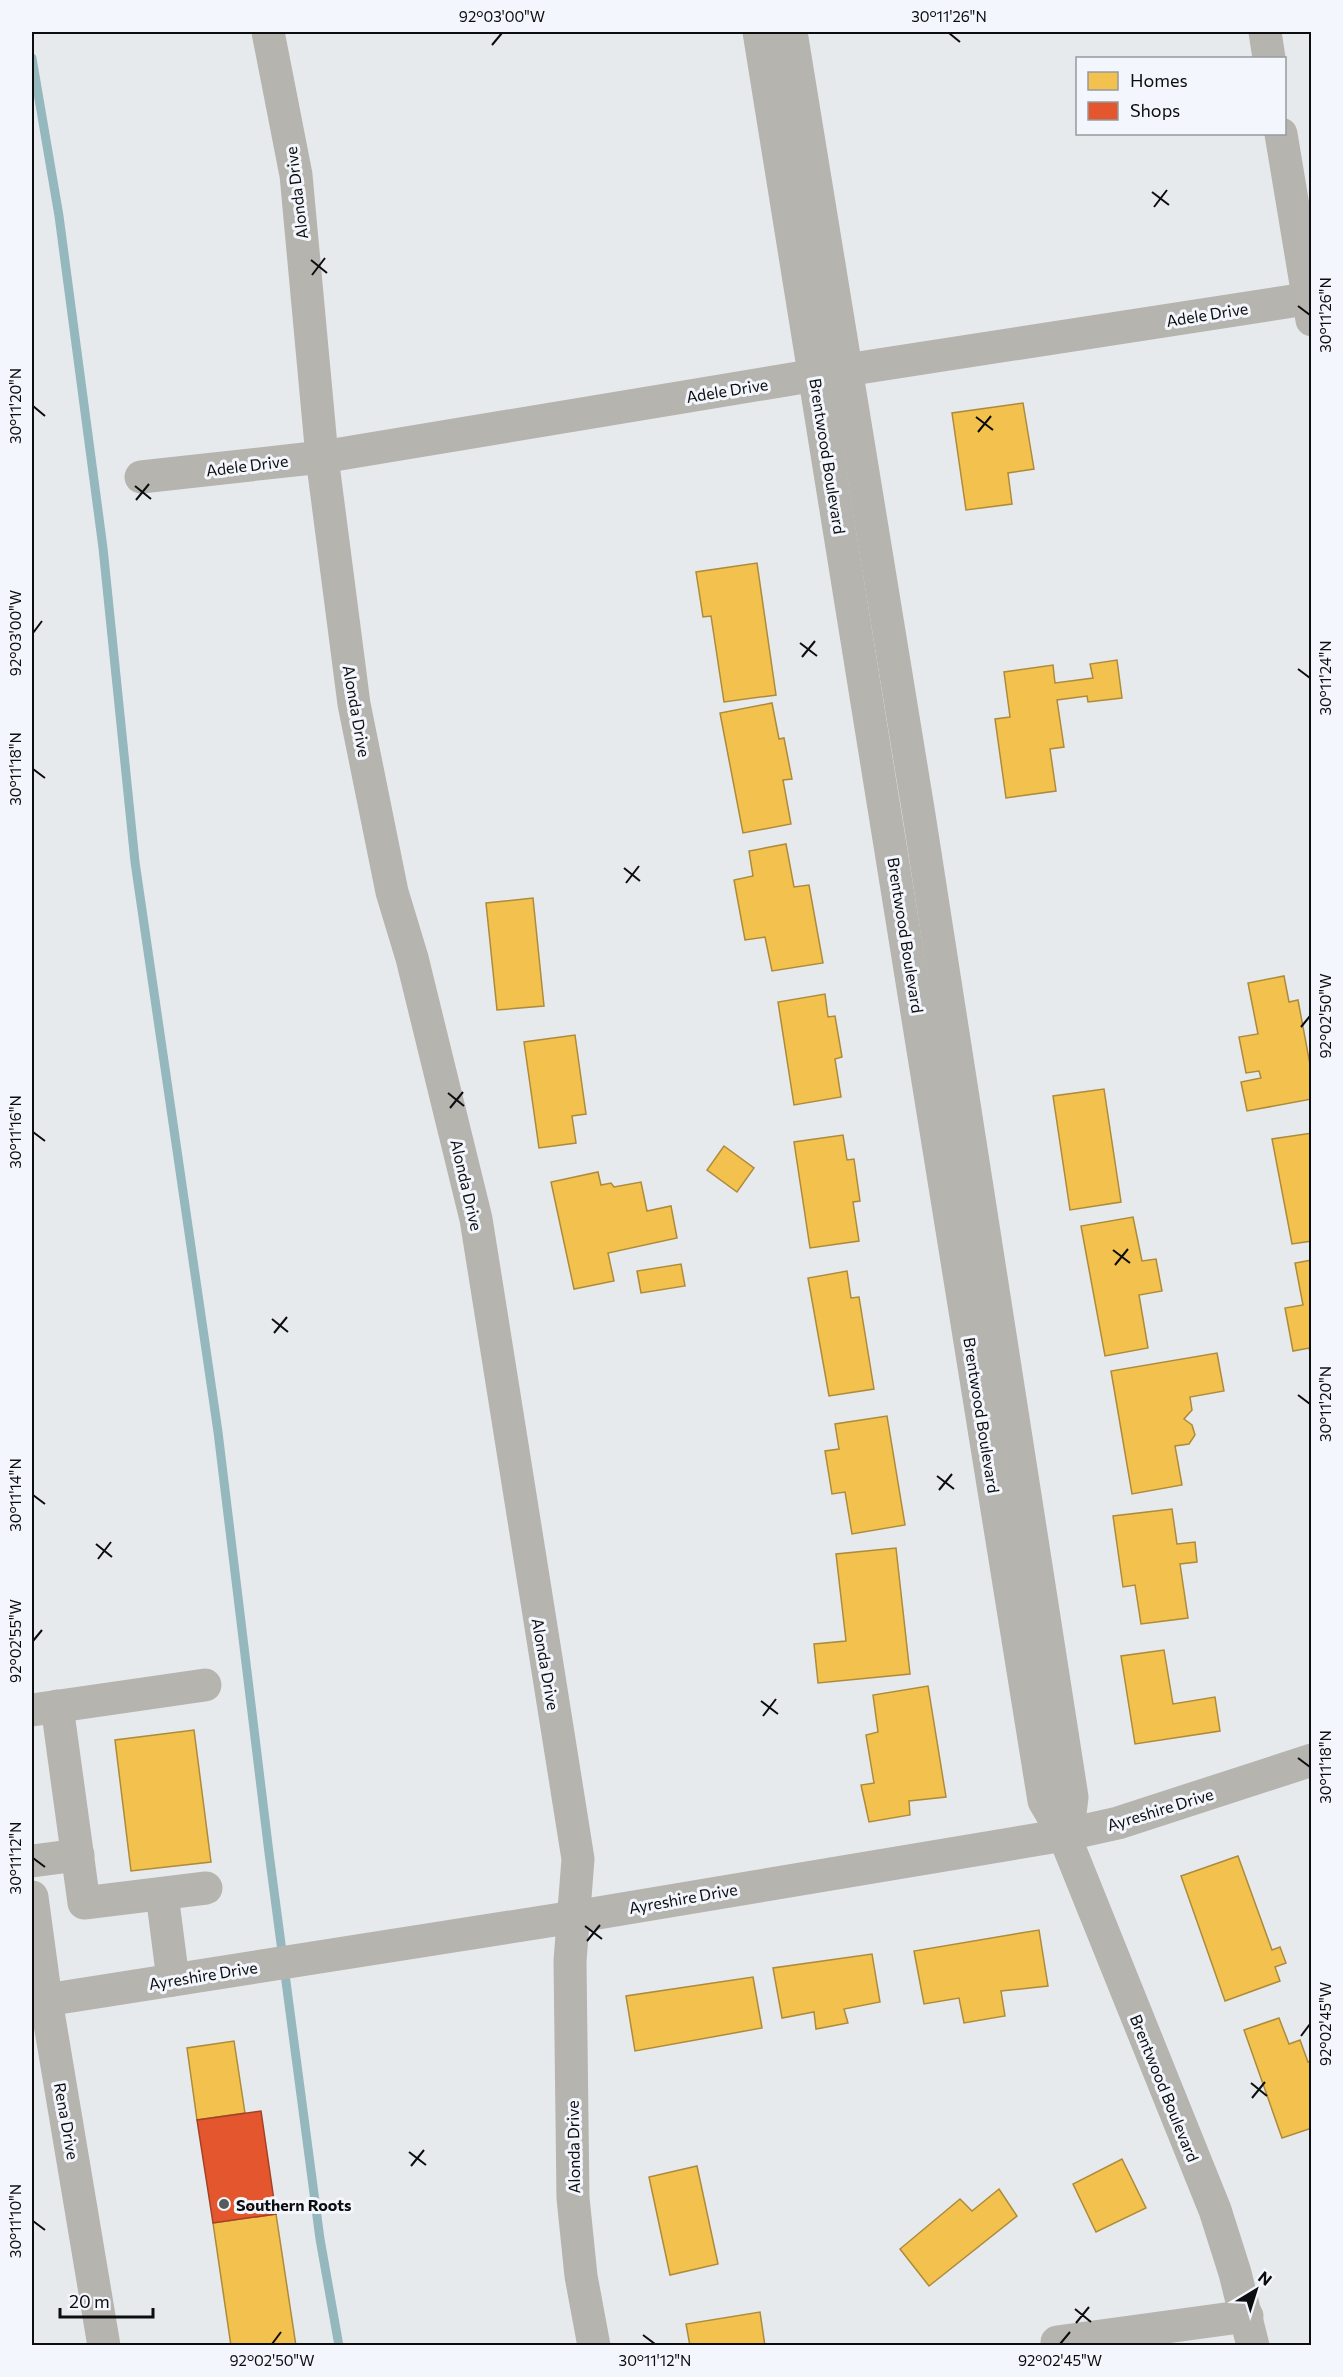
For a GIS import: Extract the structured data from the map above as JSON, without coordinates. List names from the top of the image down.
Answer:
{
  "streets": {
    "street": [
      "Alonda Drive",
      "Adele Drive",
      "Brentwood Boulevard",
      "Ayreshire Drive",
      "Rena Drive"
    ]
  },
  "crossings": [
    ["Alonda Drive", "Adele Drive"],
    ["Alonda Drive", "Ayreshire Drive"],
    ["Adele Drive", "Brentwood Boulevard"],
    ["Brentwood Boulevard", "Ayreshire Drive"],
    ["Ayreshire Drive", "Rena Drive"]
  ],
  "places": ["Southern Roots"],
  "legend": ["Homes", "Shops"],
  "scale_bar": "20 m",
  "north": "top right",
  "coordinates": [
    "92°03'00\"W",
    "30°11'26\"N",
    "30°11'20\"N",
    "30°11'24\"N",
    "30°11'18\"N",
    "92°02'50\"W",
    "30°11'16\"N",
    "30°11'14\"N",
    "92°02'55\"W",
    "30°11'12\"N",
    "92°02'45\"W",
    "30°11'10\"N"
  ]
}
